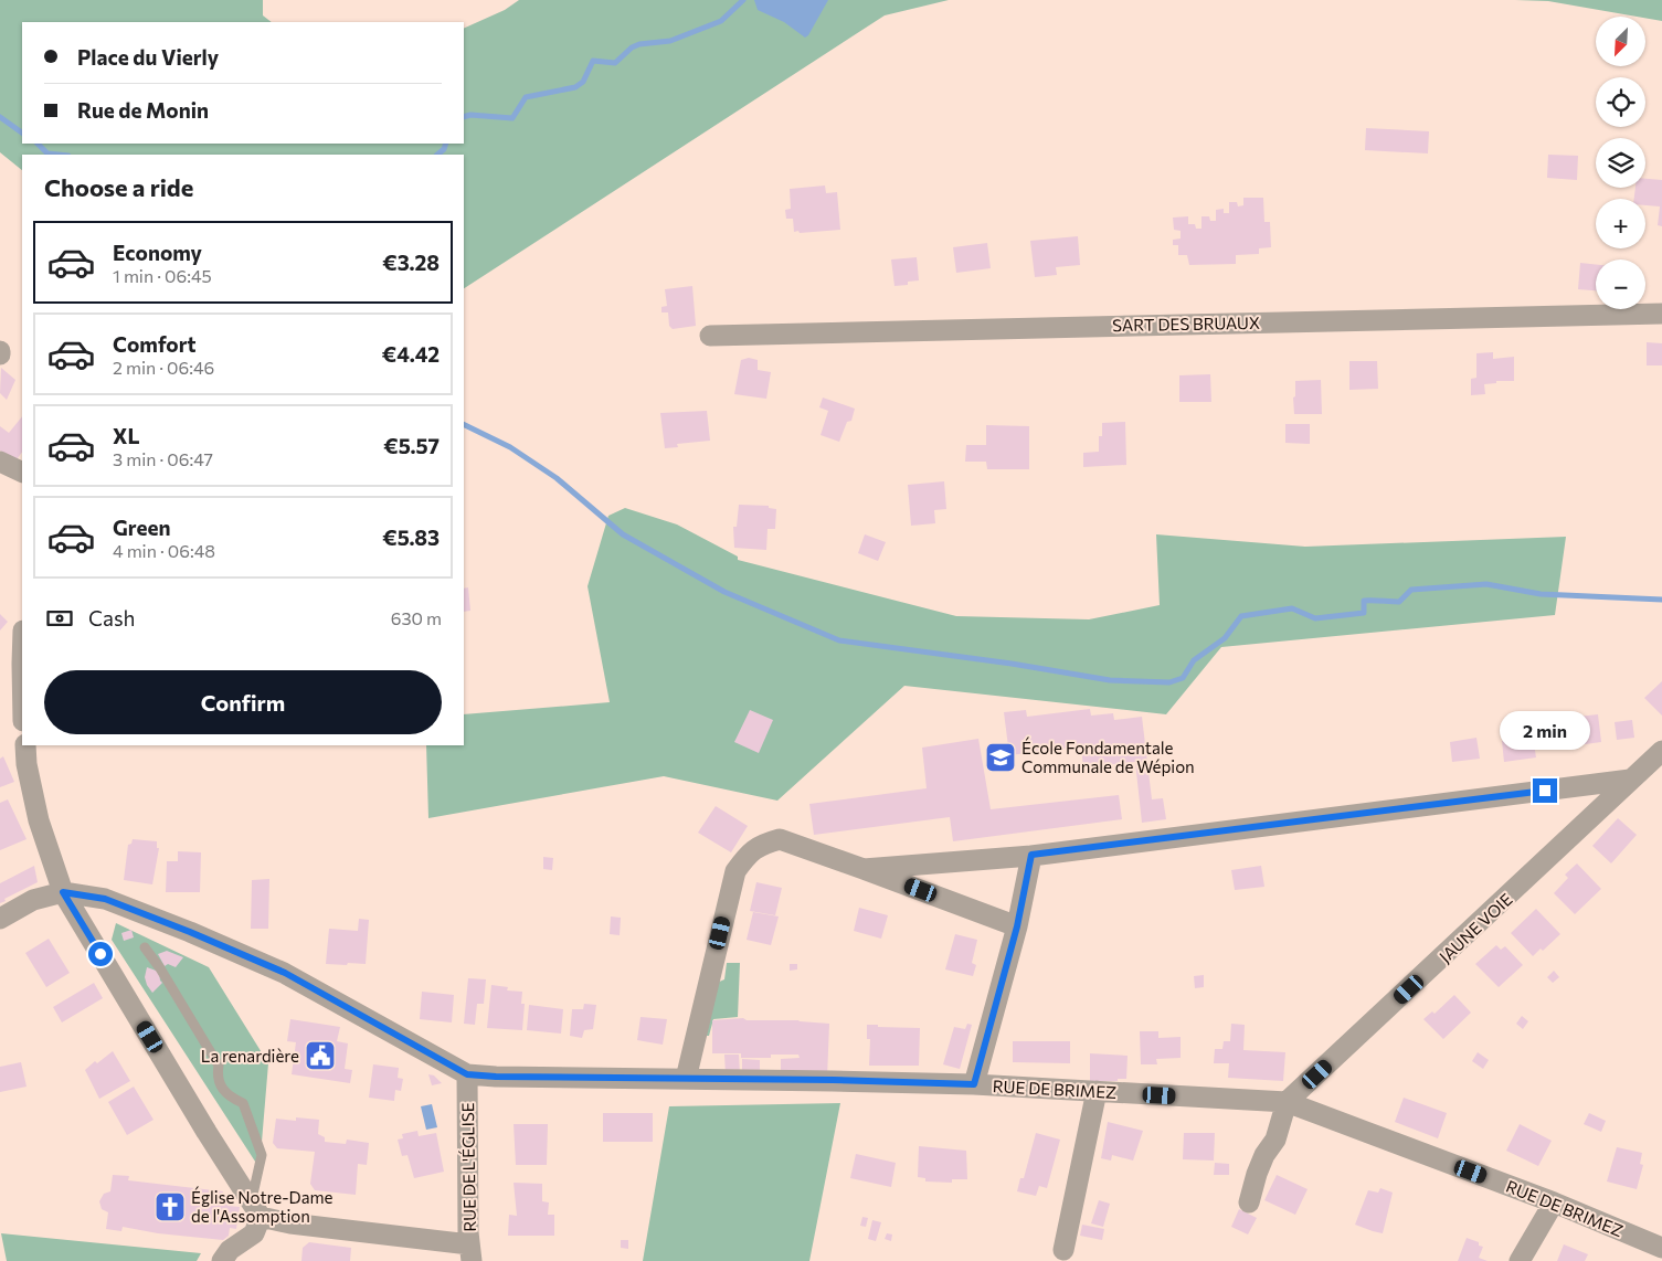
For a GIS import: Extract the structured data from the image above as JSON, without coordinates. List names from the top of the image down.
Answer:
{
  "streets": {
    "street": [
      "SART DES BRUAUX",
      "JAUNE VOIE",
      "RUE DE BRIMEZ",
      "RUE DE L'ÉGLISE"
    ]
  },
  "crossings": [
    ["JAUNE VOIE", "RUE DE BRIMEZ"],
    ["RUE DE BRIMEZ", "RUE DE L'ÉGLISE"]
  ],
  "places": {
    "school or university": ["École Fondamentale Communale de Wépion"],
    "public building": ["La renardière"],
    "church": ["Église Notre-Dame de l'Assomption"]
  },
  "north": "bottom left",
  "page": {
    "map_buttons": ["+", "−"],
    "banner": ["Place du Vierly", "Rue de Monin"],
    "heading": "Choose a ride",
    "list": [
      {
        "name": "Economy",
        "note": "1 min · 06:45",
        "value": "€3.28"
      },
      {
        "name": "Comfort",
        "note": "2 min · 06:46",
        "value": "€4.42"
      },
      {
        "name": "XL",
        "note": "3 min · 06:47",
        "value": "€5.57"
      },
      {
        "name": "Green",
        "note": "4 min · 06:48",
        "value": "€5.83"
      }
    ],
    "pay": ["Cash", "630 m"],
    "buttons": "Confirm",
    "bubble": "2 min"
  }
}
